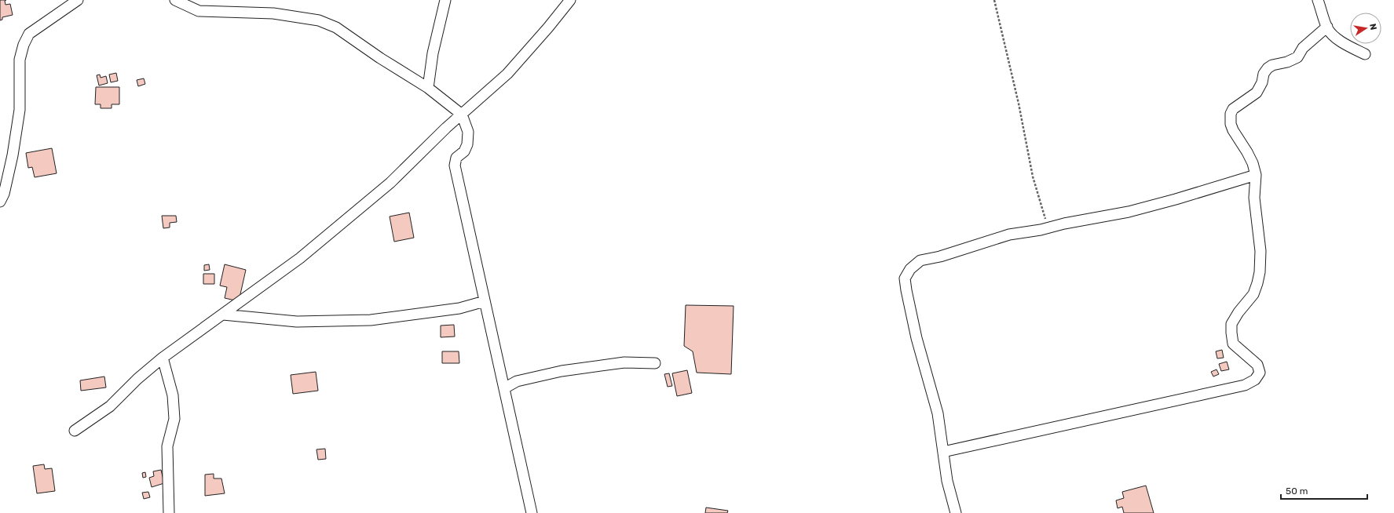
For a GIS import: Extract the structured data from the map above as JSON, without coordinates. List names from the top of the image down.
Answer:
{
  "scale_bar": "50 m",
  "north": "right"
}
